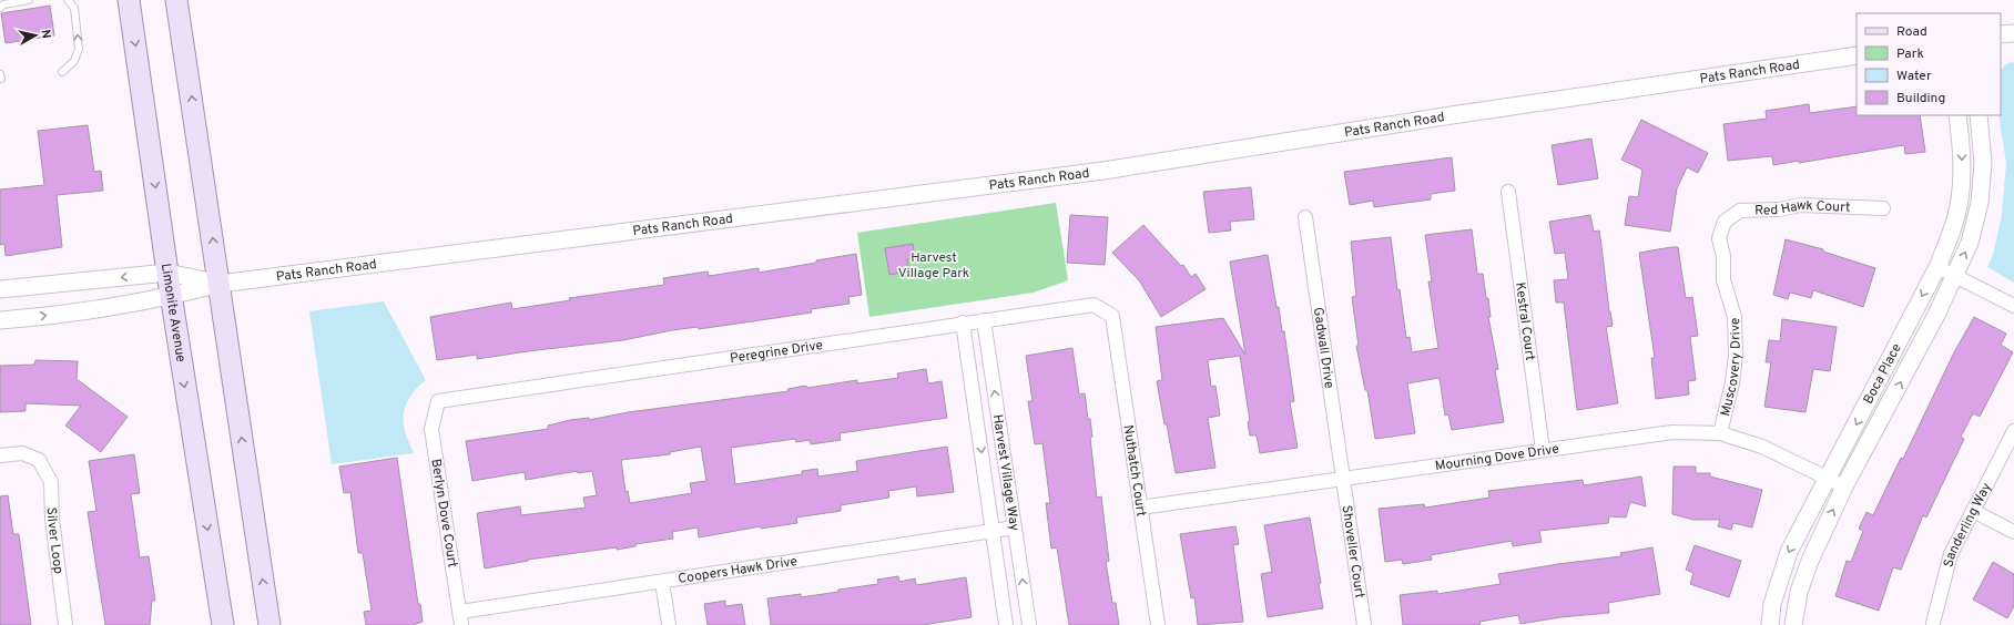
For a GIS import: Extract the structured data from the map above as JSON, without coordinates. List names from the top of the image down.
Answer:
{
  "streets": {
    "main road": ["Limonite Avenue"],
    "street": [
      "Pats Ranch Road",
      "Red Hawk Court",
      "Kestral Court",
      "Gadwall Drive",
      "Peregrine Drive",
      "Muscovery Drive",
      "Boca Place",
      "Mourning Dove Drive",
      "Nuthatch Court",
      "Harvest Village Way",
      "Berlyn Dove Court",
      "Sanderling Way",
      "Silver Loop",
      "Shoveller Court",
      "Coopers Hawk Drive"
    ]
  },
  "crossings": [
    ["Pats Ranch Road", "Limonite Avenue"],
    ["Red Hawk Court", "Muscovery Drive"],
    ["Kestral Court", "Mourning Dove Drive"],
    ["Gadwall Drive", "Mourning Dove Drive"],
    ["Gadwall Drive", "Shoveller Court"],
    ["Peregrine Drive", "Nuthatch Court"],
    ["Peregrine Drive", "Harvest Village Way"],
    ["Peregrine Drive", "Berlyn Dove Court"],
    ["Muscovery Drive", "Mourning Dove Drive"],
    ["Boca Place", "Mourning Dove Drive"],
    ["Mourning Dove Drive", "Nuthatch Court"],
    ["Mourning Dove Drive", "Shoveller Court"],
    ["Harvest Village Way", "Coopers Hawk Drive"],
    ["Berlyn Dove Court", "Coopers Hawk Drive"]
  ],
  "parks": ["Harvest Village Park"],
  "legend": [
    "Road",
    "Park",
    "Water",
    "Building"
  ],
  "north": "right"
}
